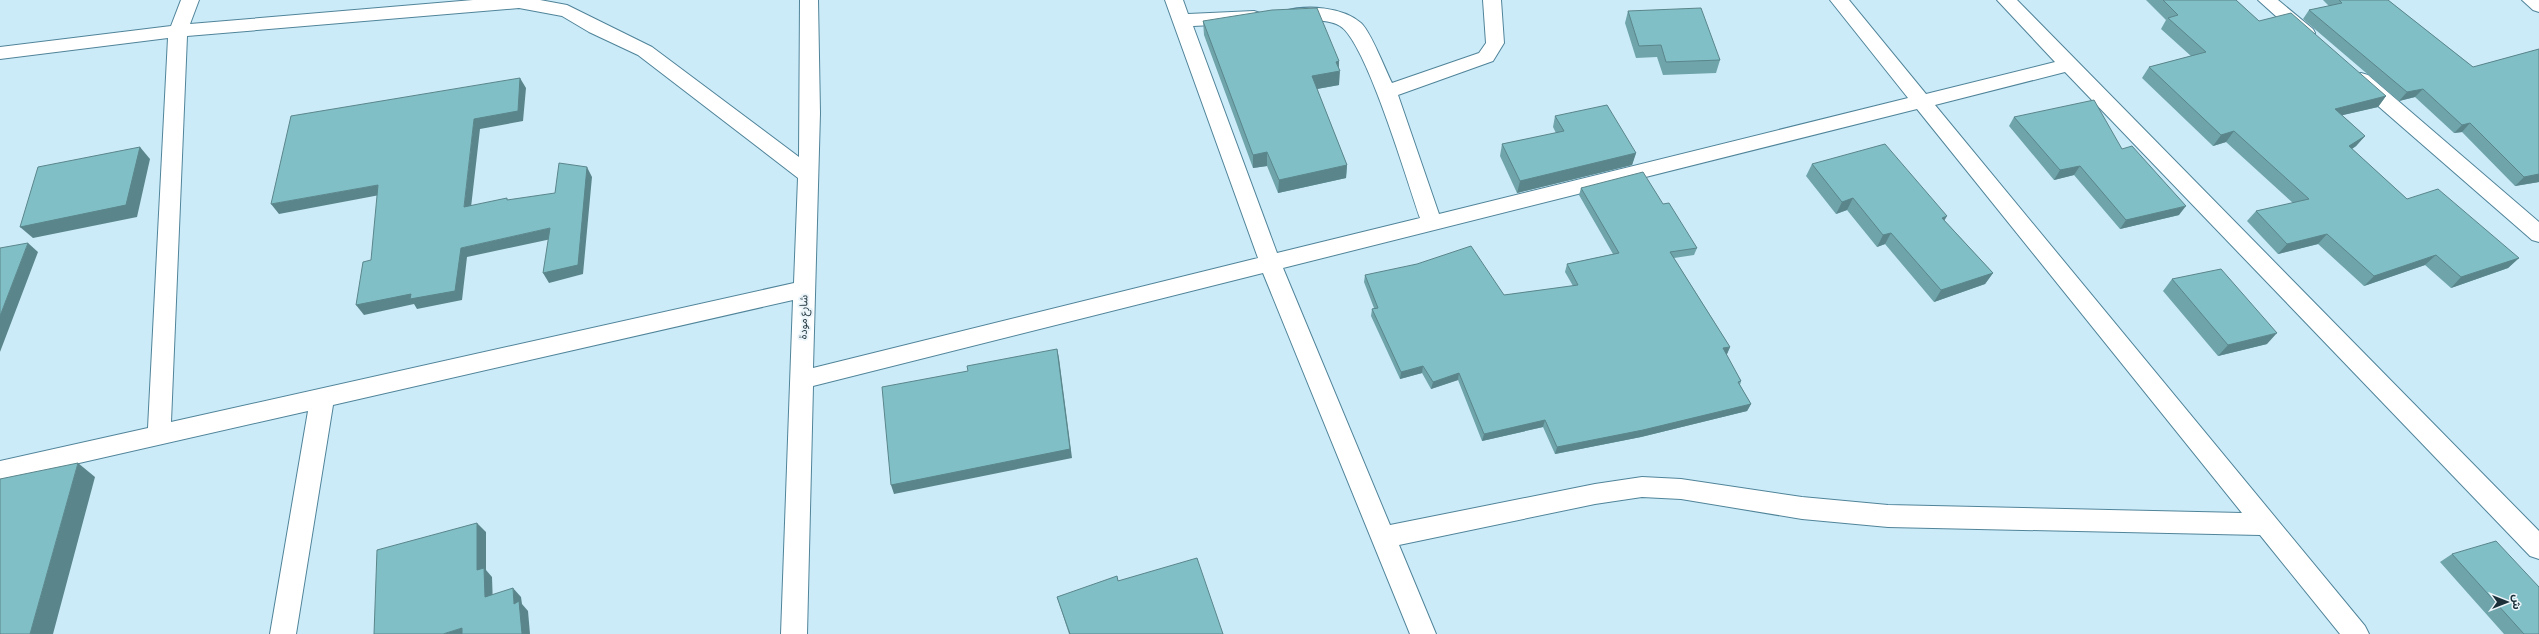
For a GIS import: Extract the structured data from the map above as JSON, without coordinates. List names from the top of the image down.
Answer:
{
  "streets": {
    "street": ["شارع مودة"]
  },
  "north": "right"
}
